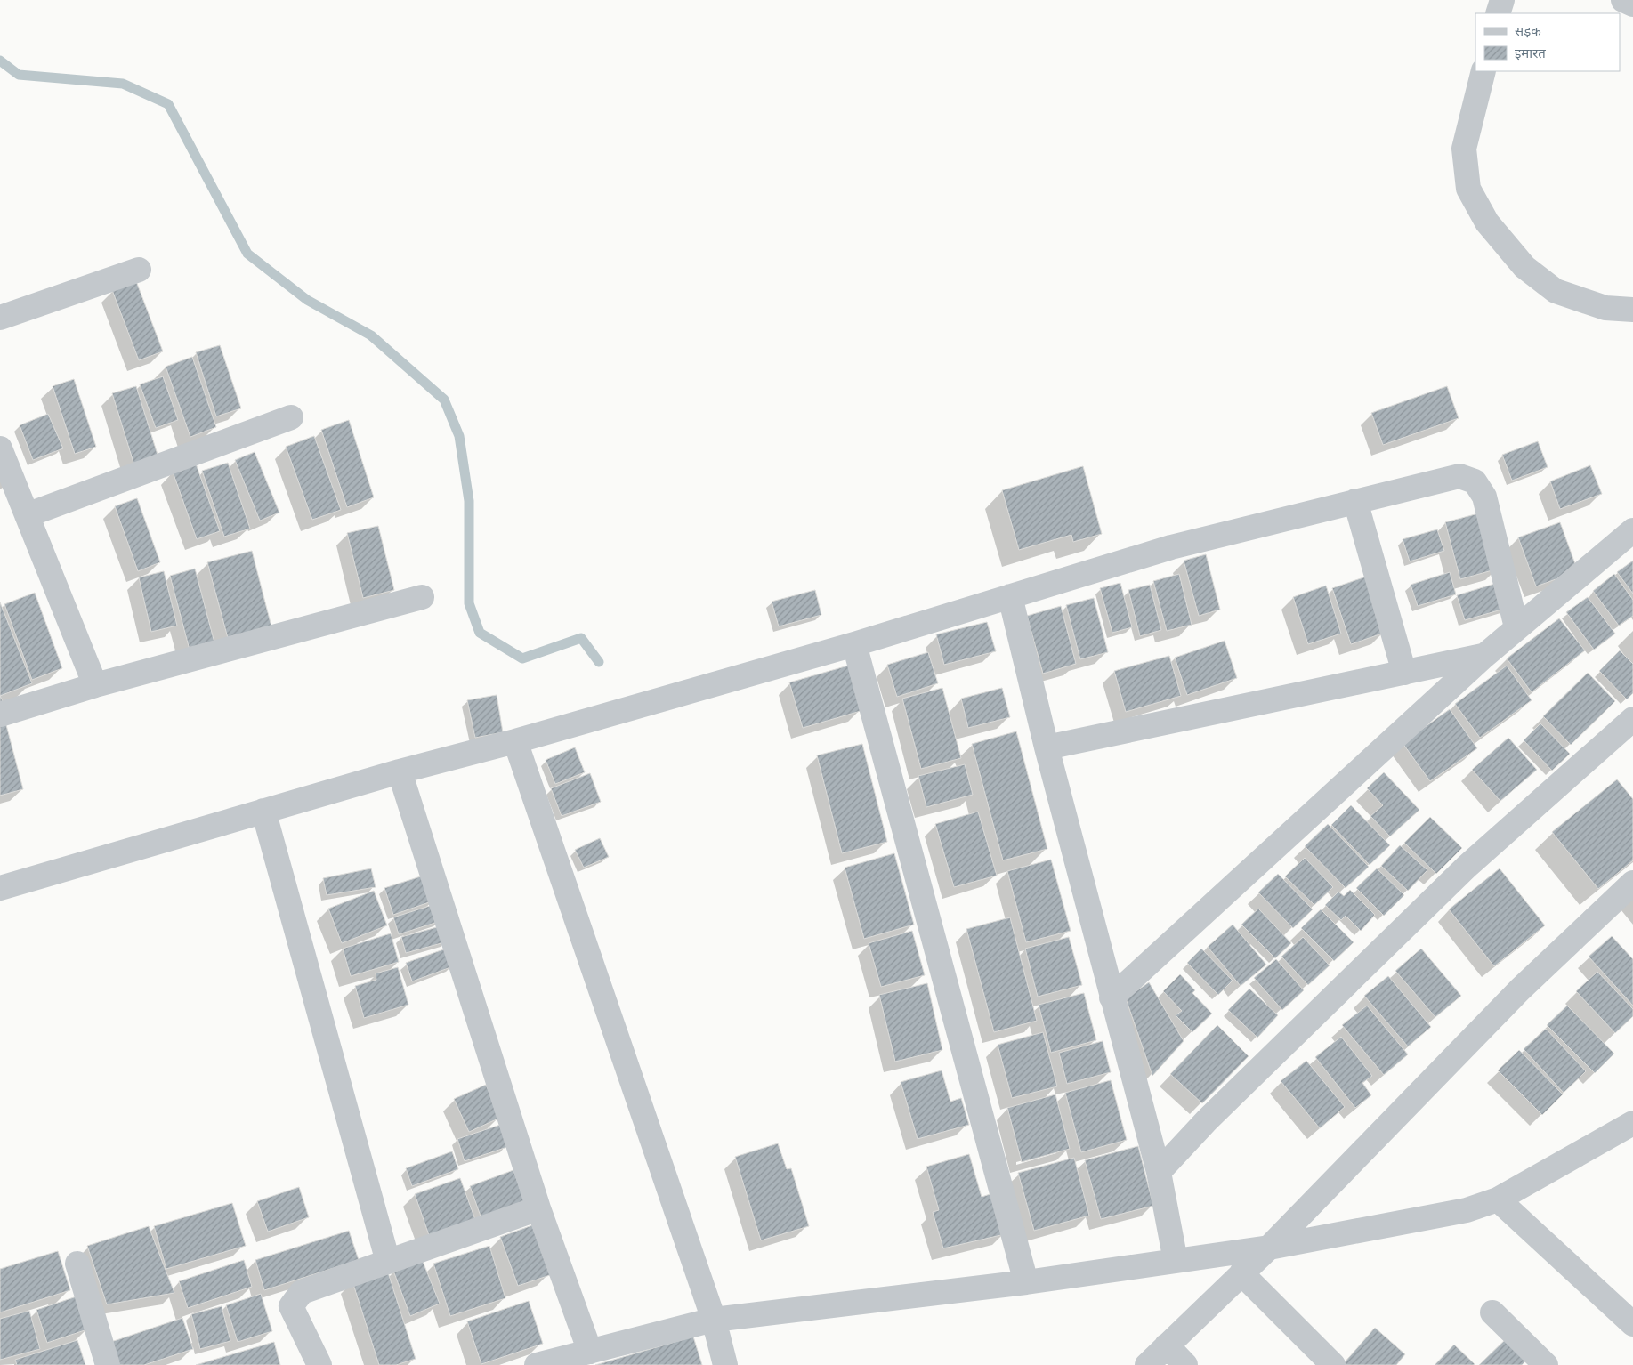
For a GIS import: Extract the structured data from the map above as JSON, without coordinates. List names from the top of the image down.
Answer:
{
  "legend": ["सड़क", "इमारत"]
}
